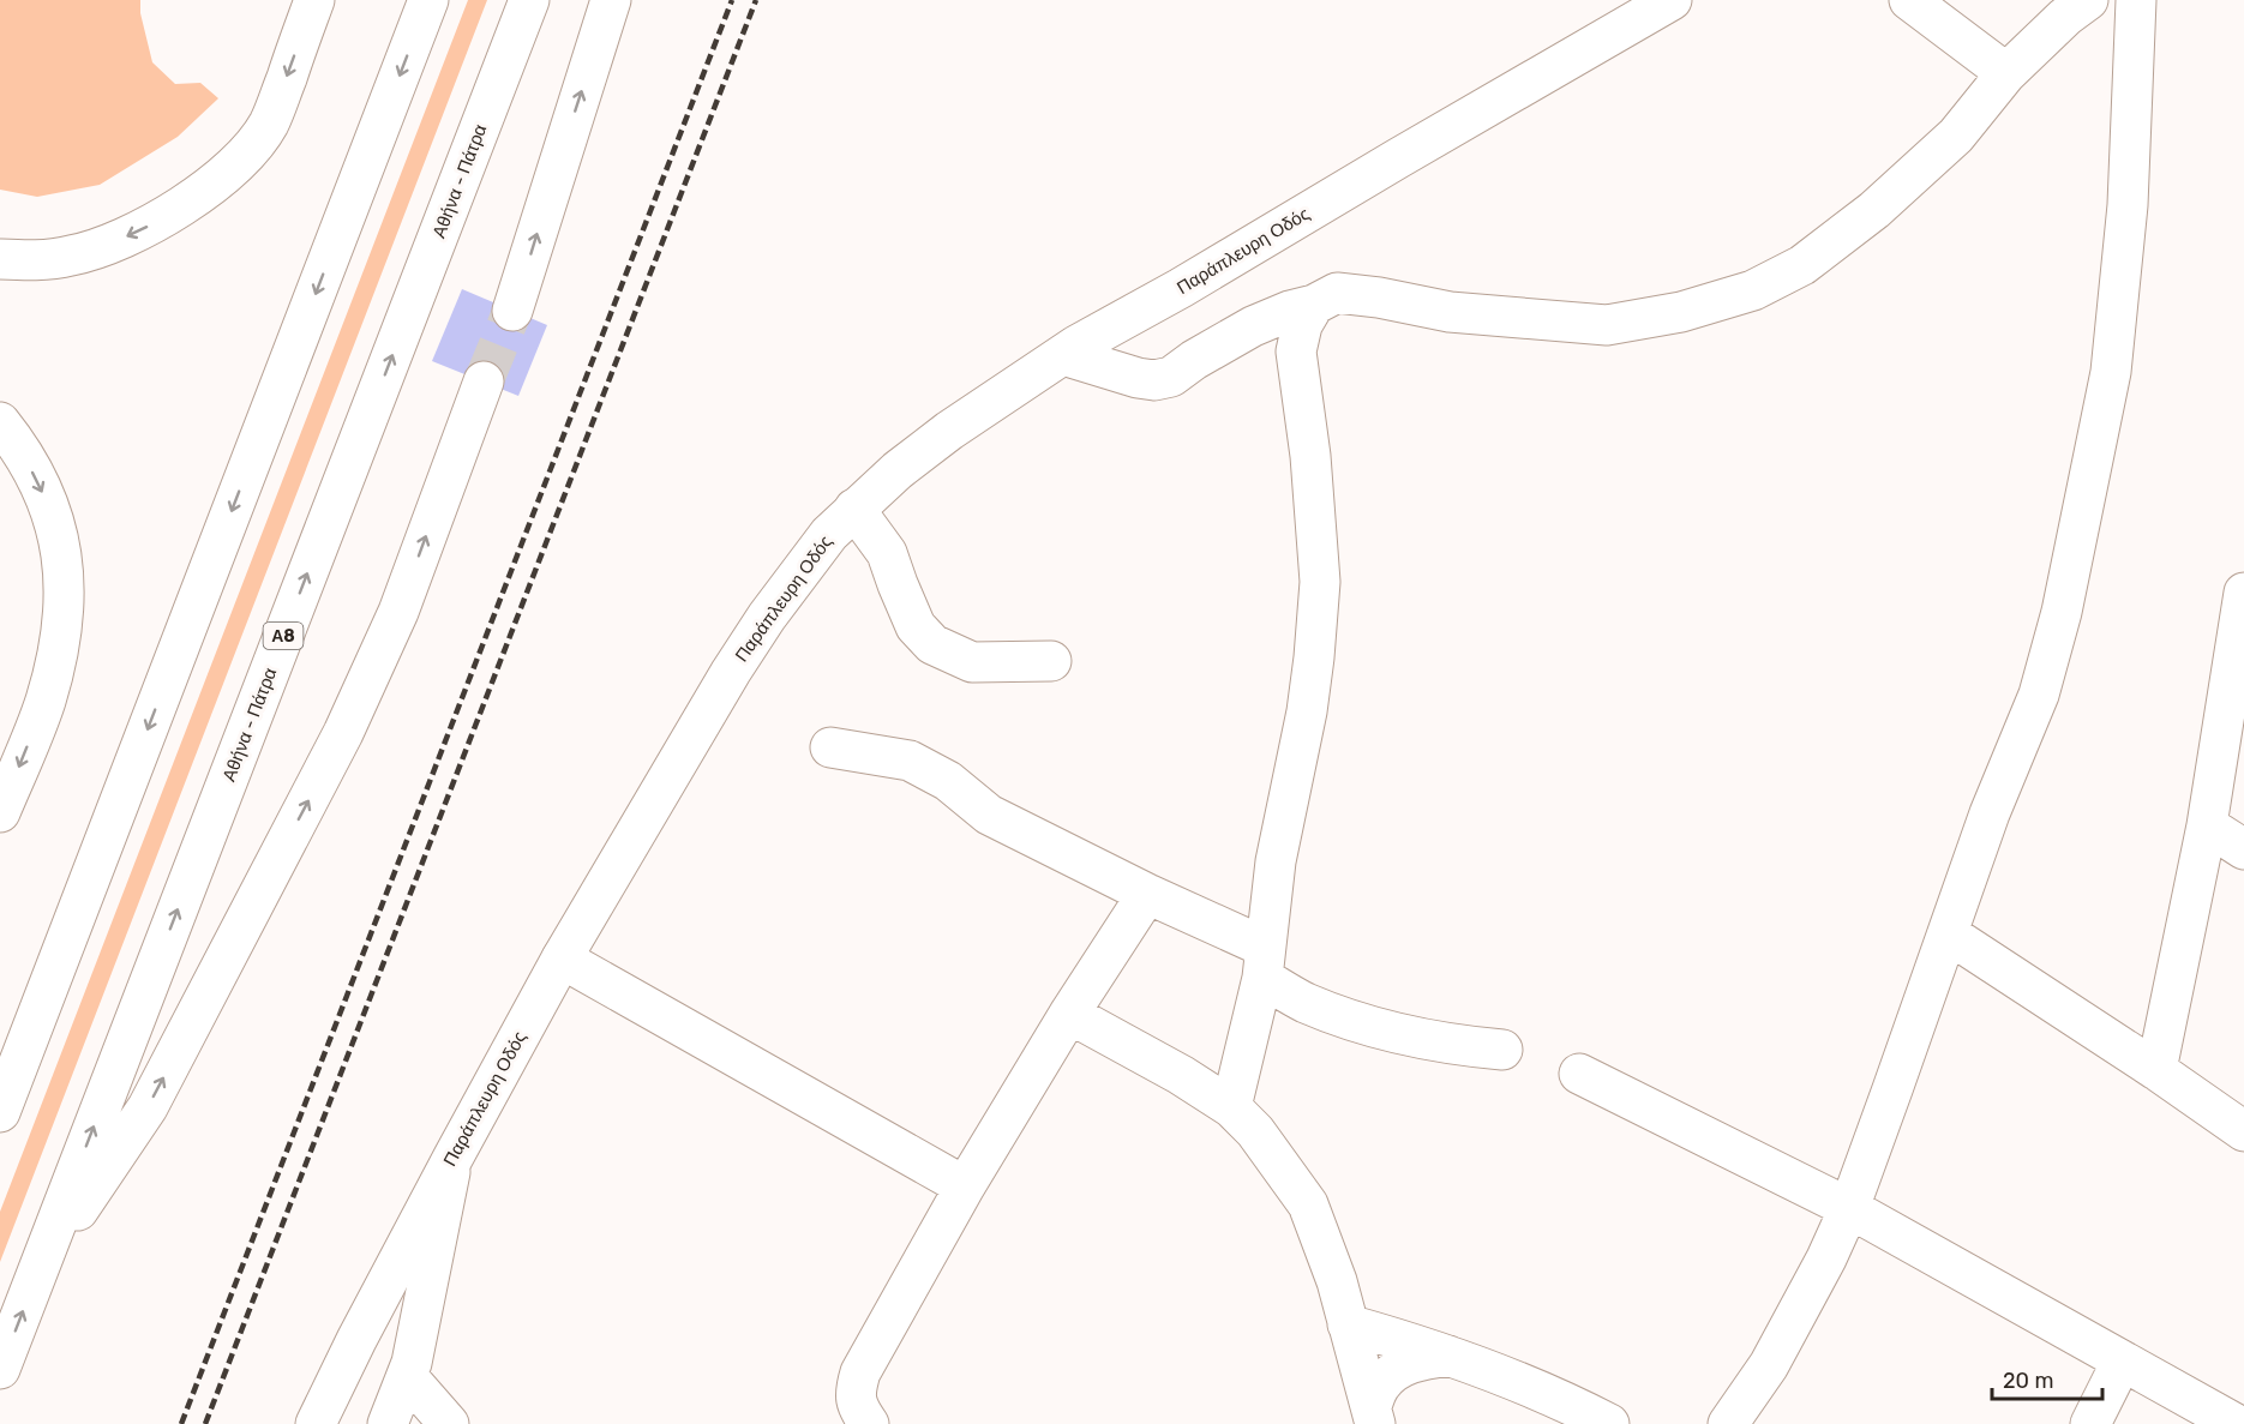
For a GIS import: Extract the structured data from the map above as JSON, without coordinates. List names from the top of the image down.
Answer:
{
  "streets": {
    "main road": ["Αθήνα - Πάτρα", "Παράπλευρη Οδός", "Α8"]
  },
  "scale_bar": "20 m"
}
